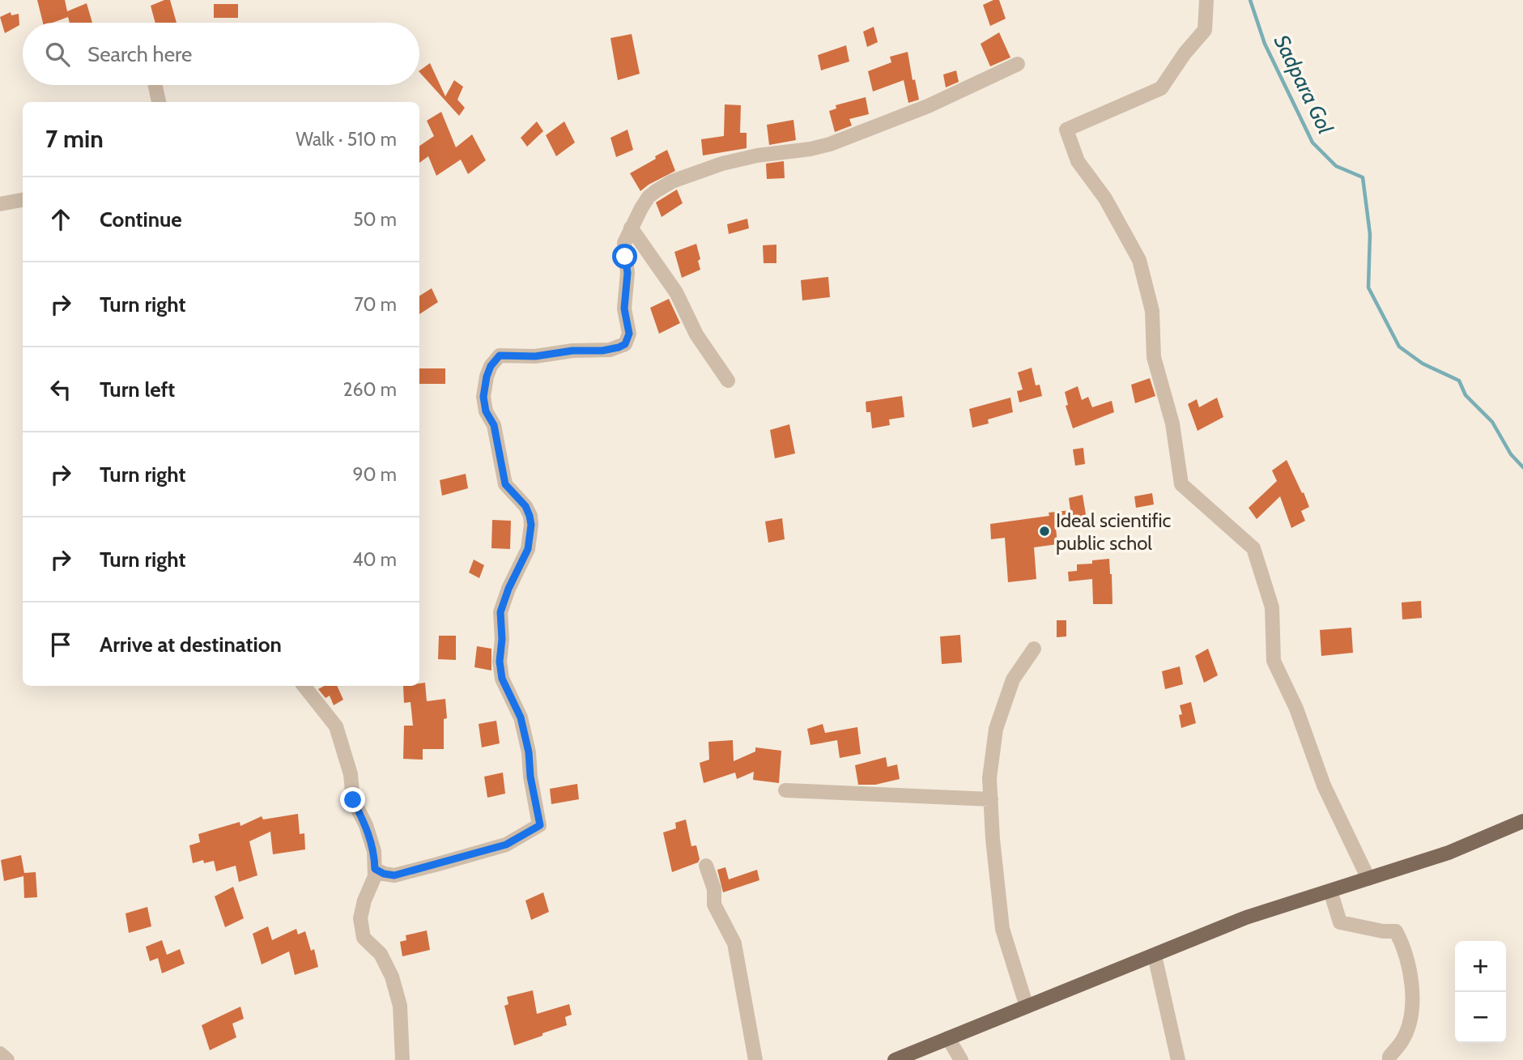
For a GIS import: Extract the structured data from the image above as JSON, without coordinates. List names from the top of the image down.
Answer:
{
  "water": ["Sadpara Gol"],
  "places": ["Ideal scientific public schol"],
  "page": {
    "search": "Search here",
    "heading": ["7 min", "Walk · 510 m"],
    "list": [
      ["Continue", "50 m"],
      ["Turn right", "70 m"],
      ["Turn left", "260 m"],
      ["Turn right", "90 m"],
      ["Turn right", "40 m"],
      "Arrive at destination"
    ],
    "map_buttons": ["+", "−"]
  }
}
